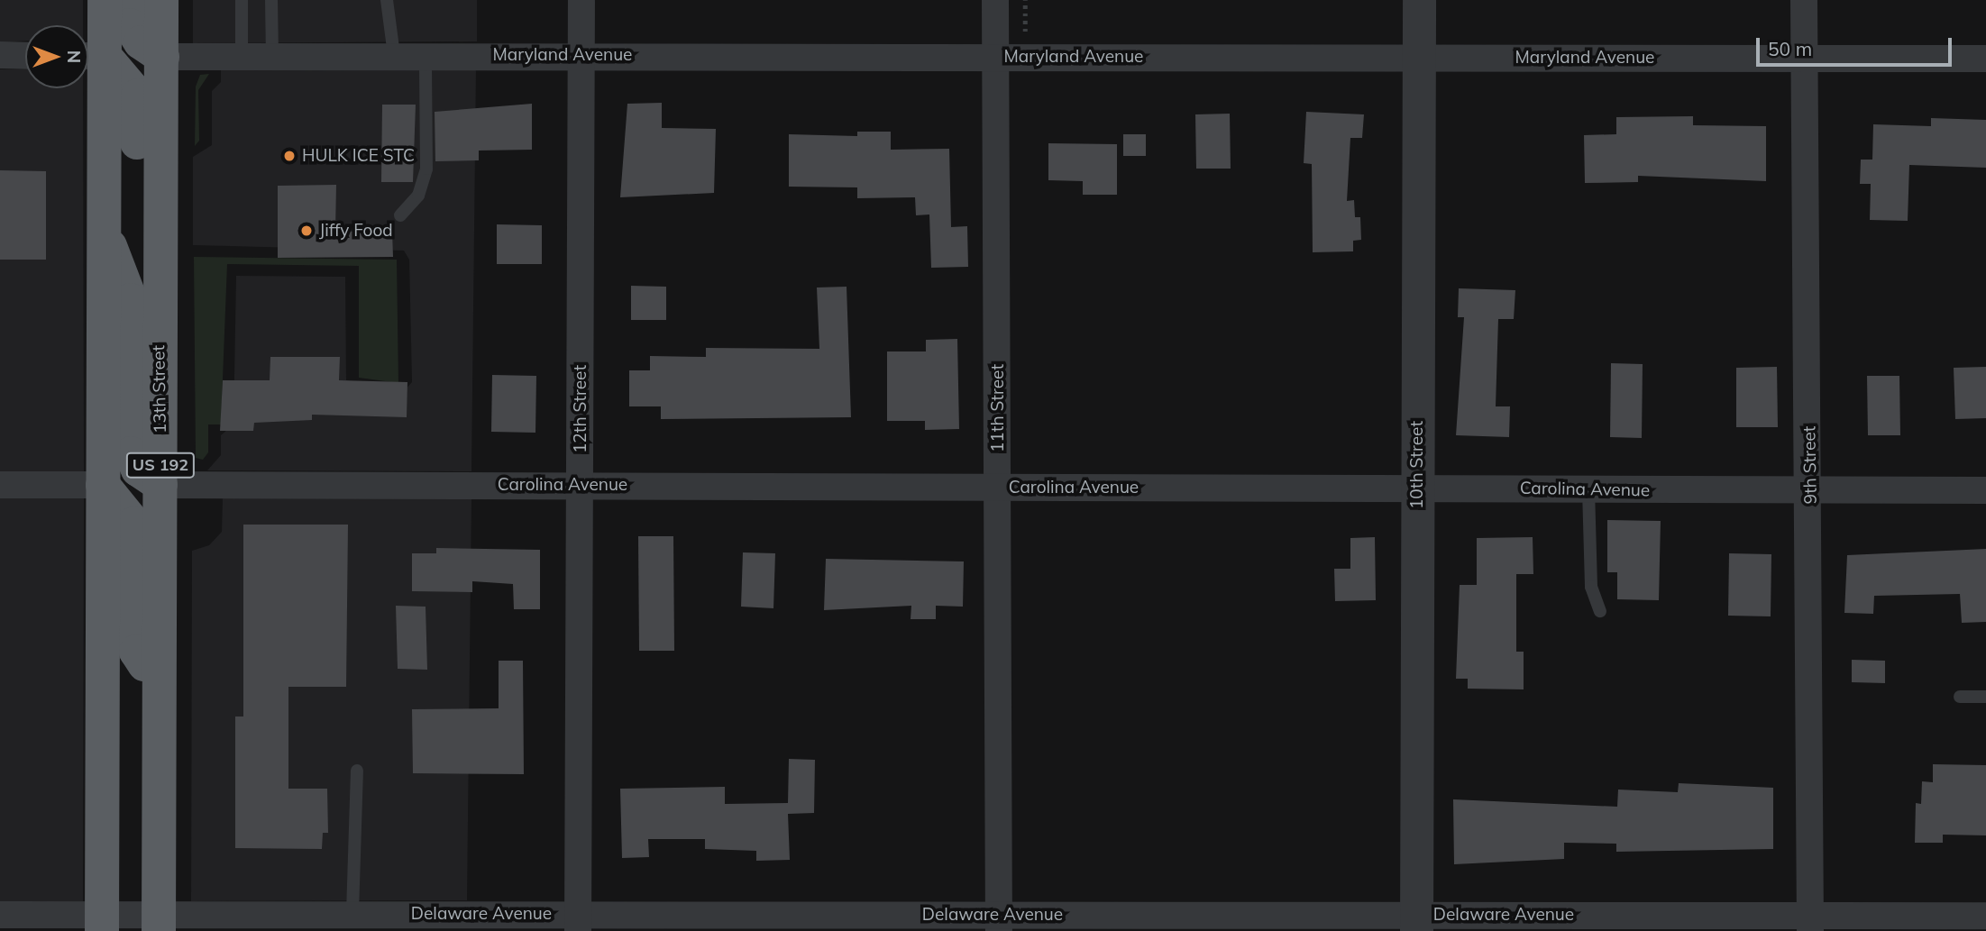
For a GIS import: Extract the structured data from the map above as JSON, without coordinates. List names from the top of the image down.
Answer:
{
  "streets": {
    "highway": ["13th Street", "US 192"],
    "street": [
      "Maryland Avenue",
      "11th Street",
      "12th Street",
      "10th Street",
      "9th Street",
      "Carolina Avenue",
      "Delaware Avenue"
    ]
  },
  "crossings": [
    ["Maryland Avenue", "13th Street"],
    ["Maryland Avenue", "11th Street"],
    ["Maryland Avenue", "12th Street"],
    ["Maryland Avenue", "10th Street"],
    ["Maryland Avenue", "9th Street"],
    ["13th Street", "Carolina Avenue"],
    ["13th Street", "Delaware Avenue"],
    ["11th Street", "Carolina Avenue"],
    ["11th Street", "Delaware Avenue"],
    ["12th Street", "Carolina Avenue"],
    ["12th Street", "Delaware Avenue"],
    ["US 192", "Delaware Avenue"],
    ["10th Street", "Carolina Avenue"],
    ["10th Street", "Delaware Avenue"],
    ["9th Street", "Carolina Avenue"],
    ["9th Street", "Delaware Avenue"]
  ],
  "places": ["HULK ICE STC", "Jiffy Food"],
  "scale_bar": "50 m",
  "north": "right"
}
